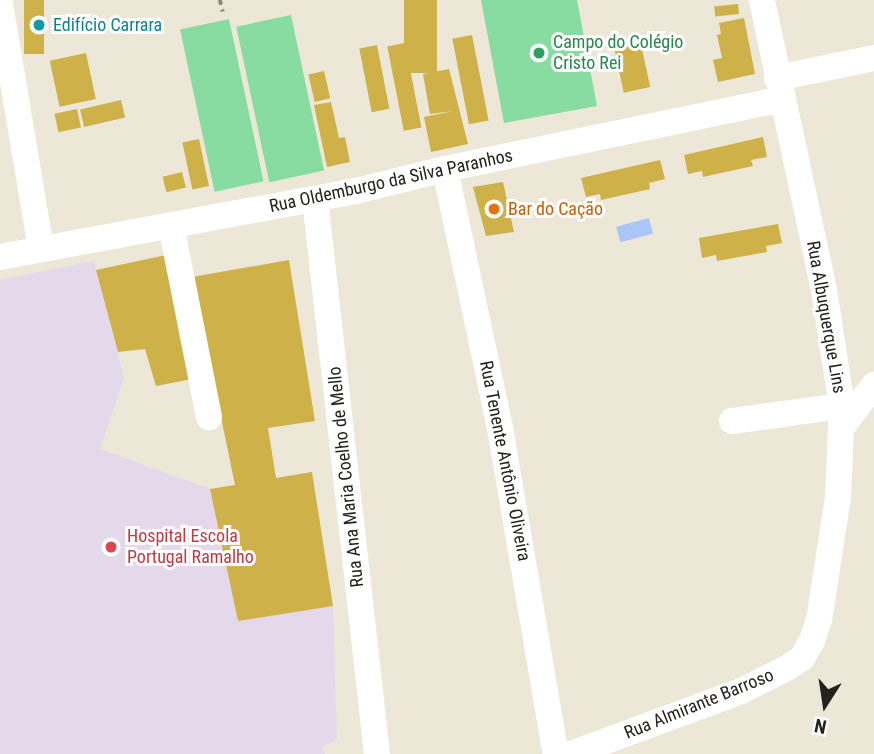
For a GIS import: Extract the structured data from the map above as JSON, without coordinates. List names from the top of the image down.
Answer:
{
  "streets": {
    "street": [
      "Rua Oldemburgo da Silva Paranhos",
      "Rua Albuquerque Lins",
      "Rua Tenente Antônio Oliveira",
      "Rua Ana Maria Coelho de Mello",
      "Rua Almirante Barroso"
    ]
  },
  "crossings": [
    ["Rua Oldemburgo da Silva Paranhos", "Rua Albuquerque Lins"],
    ["Rua Oldemburgo da Silva Paranhos", "Rua Tenente Antônio Oliveira"],
    ["Rua Oldemburgo da Silva Paranhos", "Rua Ana Maria Coelho de Mello"],
    ["Rua Albuquerque Lins", "Rua Almirante Barroso"]
  ],
  "places": [
    "Edifício Carrara",
    "Campo do Colégio Cristo Rei",
    "Bar do Cação",
    "Hospital Escola Portugal Ramalho"
  ],
  "north": "bottom"
}
